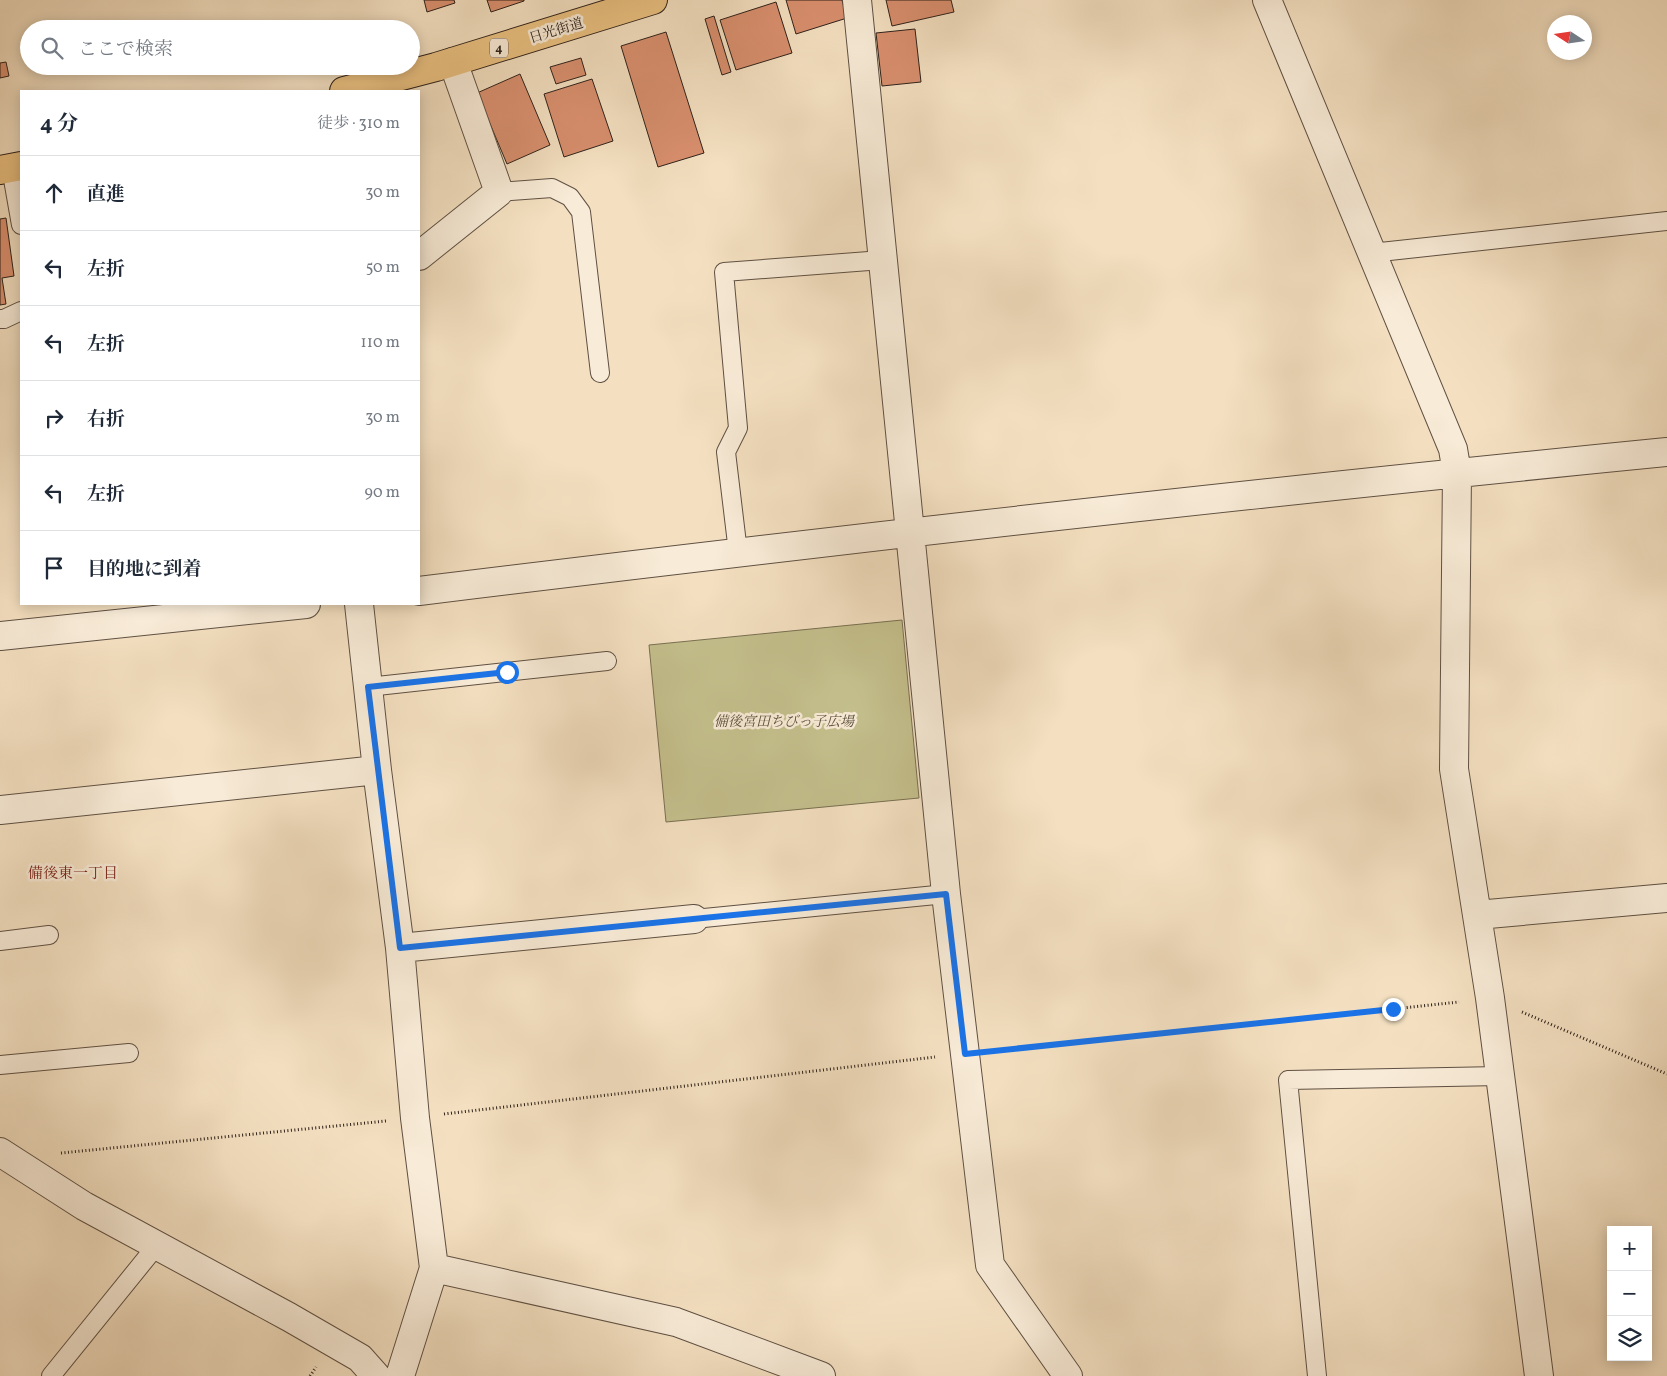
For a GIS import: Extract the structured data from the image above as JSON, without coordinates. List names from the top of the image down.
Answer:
{
  "streets": {
    "highway": ["日光街道", "4"]
  },
  "districts": ["備後東一丁目"],
  "parks": ["備後宮田ちびっ子広場"],
  "north": "left",
  "page": {
    "search": "ここで検索",
    "heading": ["4 分", "徒歩 · 310 m"],
    "list": [
      ["直進", "30 m"],
      ["左折", "50 m"],
      ["左折", "110 m"],
      ["右折", "30 m"],
      ["左折", "90 m"],
      "目的地に到着"
    ],
    "map_buttons": ["+", "−"]
  }
}
